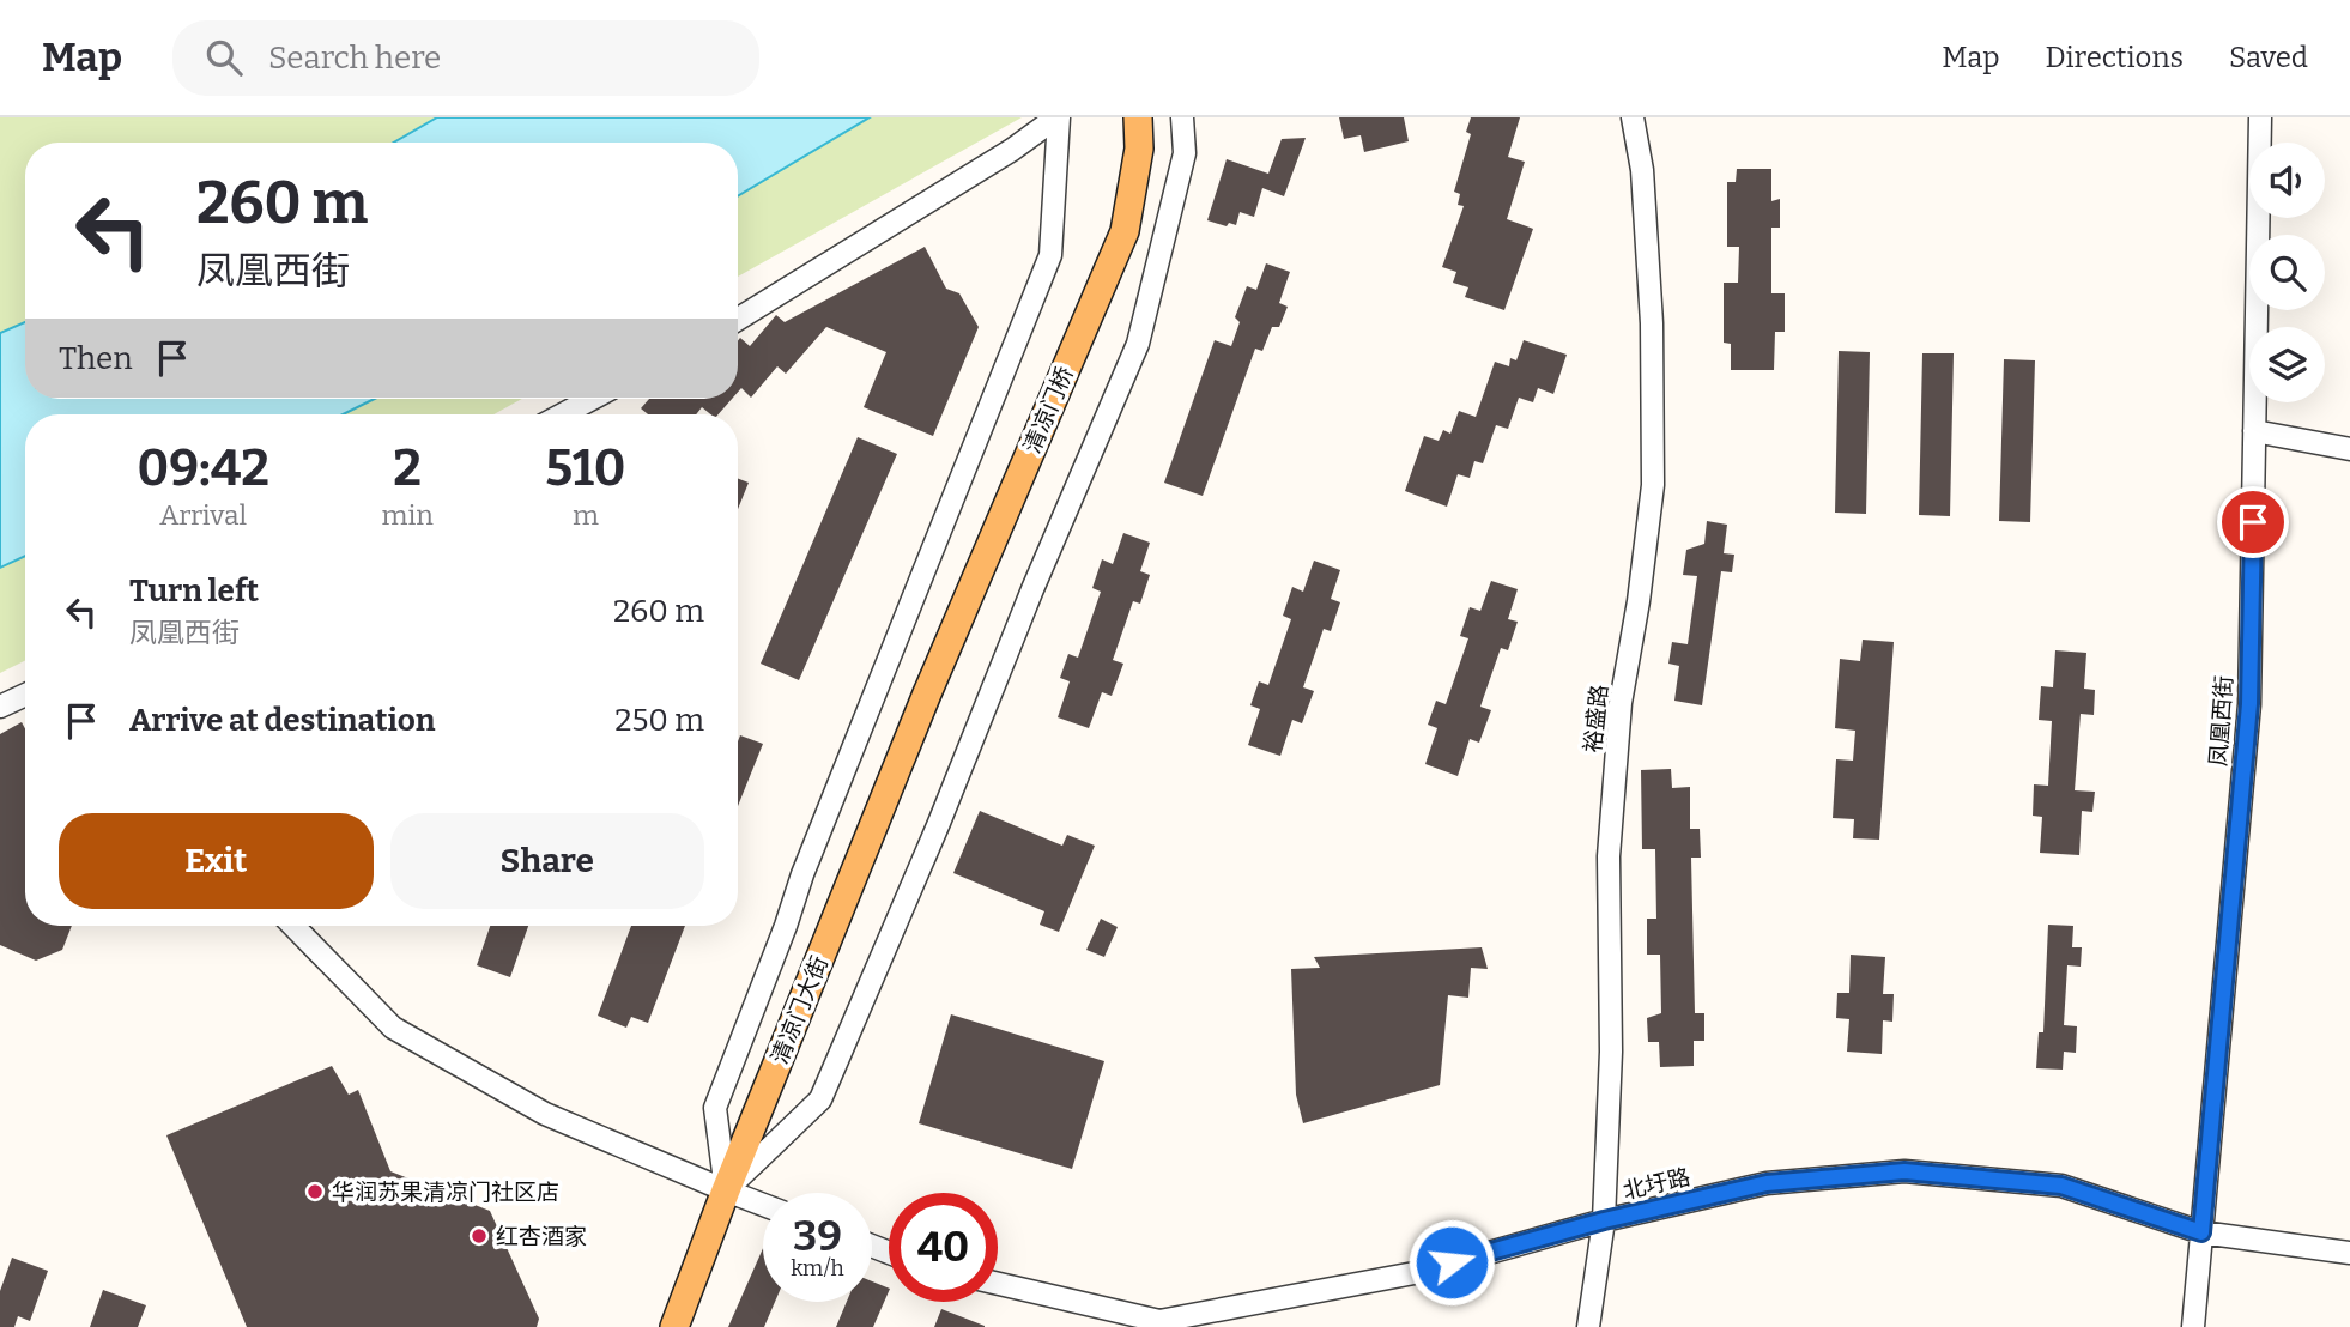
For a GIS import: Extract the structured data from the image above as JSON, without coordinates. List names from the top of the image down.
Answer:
{
  "streets": {
    "main road": ["清凉门桥", "清凉门大街"],
    "street": ["裕盛路", "凤凰西街", "北圩路"]
  },
  "crossings": [
    ["清凉门桥", "清凉门大街"],
    ["裕盛路", "北圩路"],
    ["凤凰西街", "北圩路"]
  ],
  "places": ["华润苏果清凉门社区店", "红杏酒家"],
  "page": {
    "header": "Map",
    "search": "Search here",
    "nav": ["Map", "Directions", "Saved"],
    "turn": ["260 m", "凤凰西街"],
    "then": "Then",
    "eta": [
      "09:42",
      "Arrival",
      "2",
      "min",
      "510",
      "m"
    ],
    "list": [
      {
        "name": "Turn left",
        "note": "凤凰西街",
        "value": "260 m"
      },
      {
        "name": "Arrive at destination",
        "value": "250 m"
      }
    ],
    "buttons": ["Exit", "Share"],
    "speed": "39 km/h",
    "limit": "40"
  }
}
